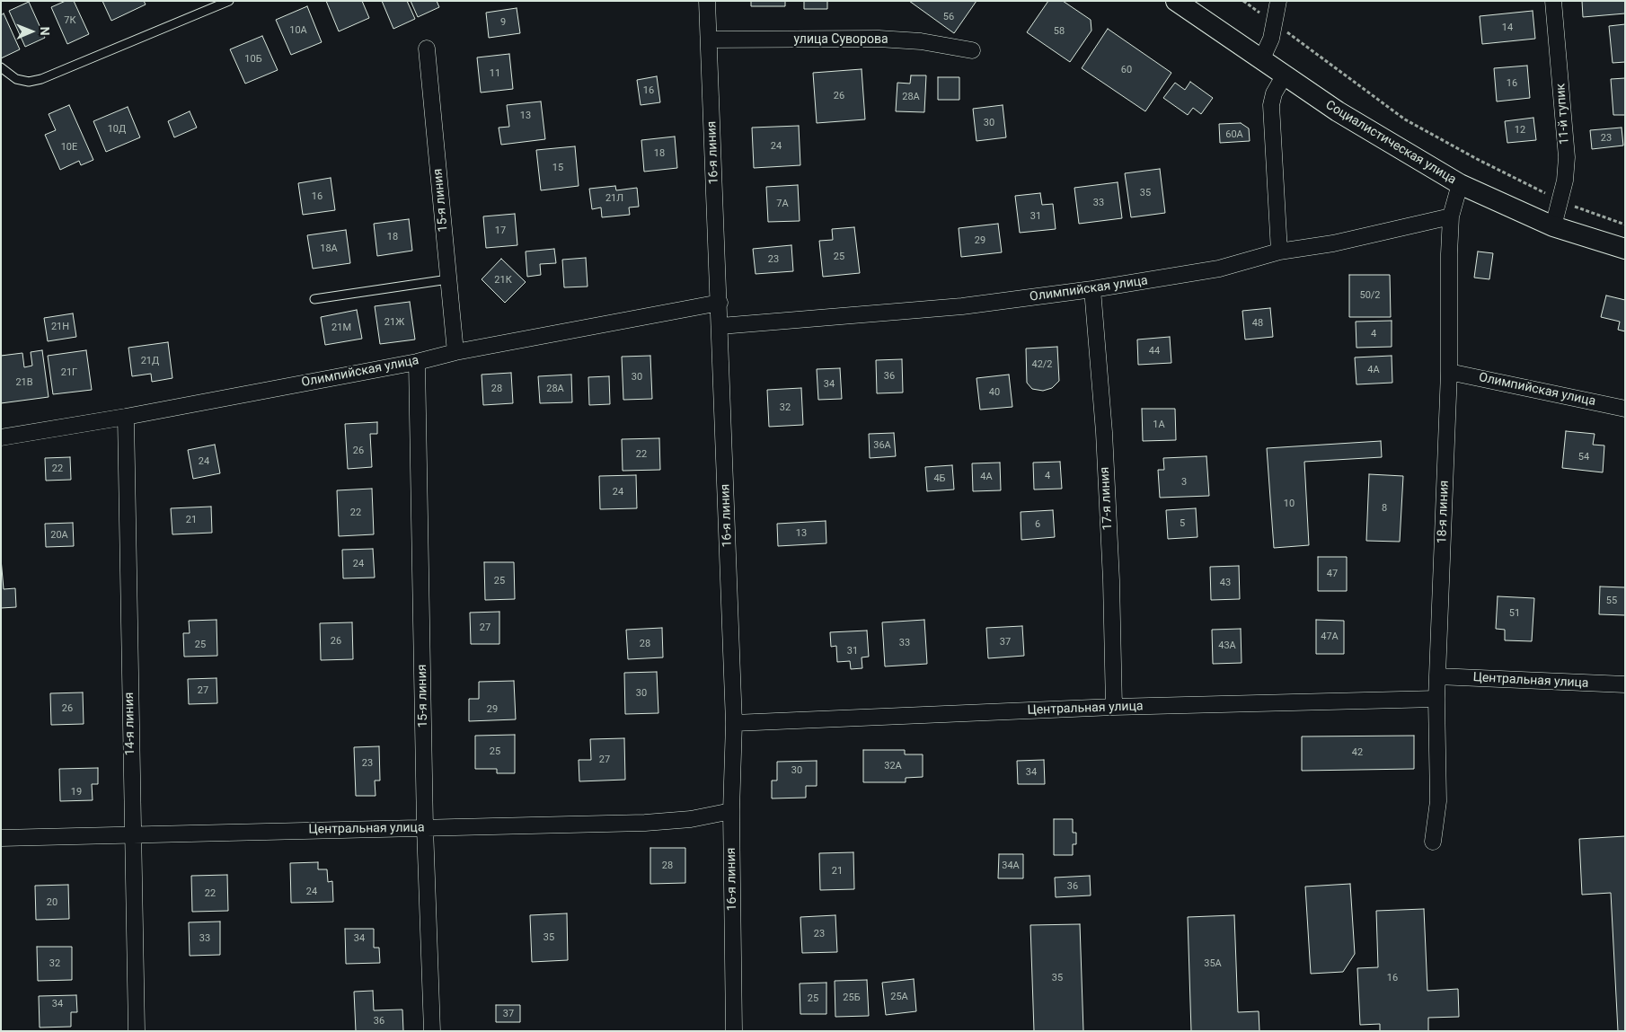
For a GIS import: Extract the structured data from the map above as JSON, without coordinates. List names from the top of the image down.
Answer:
{
  "streets": {
    "street": [
      "улица Суворова",
      "11-й тупик",
      "Социалистическая улица",
      "16-я линия",
      "15-я линия",
      "Олимпийская улица",
      "17-я линия",
      "18-я линия",
      "Центральная улица",
      "14-я линия"
    ]
  },
  "crossings": [
    ["улица Суворова", "16-я линия"],
    ["11-й тупик", "Социалистическая улица"],
    ["Социалистическая улица", "18-я линия"],
    ["16-я линия", "Олимпийская улица"],
    ["16-я линия", "Центральная улица"],
    ["15-я линия", "Олимпийская улица"],
    ["15-я линия", "Центральная улица"],
    ["Олимпийская улица", "17-я линия"],
    ["Олимпийская улица", "18-я линия"],
    ["Олимпийская улица", "14-я линия"],
    ["17-я линия", "Центральная улица"],
    ["18-я линия", "Центральная улица"],
    ["Центральная улица", "14-я линия"]
  ],
  "house_numbers": [
    "56",
    "7К",
    "9",
    "14",
    "10А",
    "58",
    "10Б",
    "60",
    "11",
    "16",
    "16",
    "26",
    "28А",
    "13",
    "30",
    "10Д",
    "12",
    "60А",
    "23",
    "24",
    "10Е",
    "18",
    "15",
    "35",
    "16",
    "21Л",
    "33",
    "7А",
    "31",
    "17",
    "18",
    "29",
    "18А",
    "25",
    "23",
    "21К",
    "50/2",
    "21Ж",
    "48",
    "21Н",
    "21М",
    "4",
    "44",
    "21Д",
    "42/2",
    "4А",
    "21Г",
    "36",
    "30",
    "21В",
    "34",
    "28",
    "28А",
    "40",
    "32",
    "1А",
    "36А",
    "26",
    "22",
    "54",
    "24",
    "22",
    "4",
    "4А",
    "4Б",
    "3",
    "24",
    "10",
    "8",
    "22",
    "21",
    "5",
    "6",
    "13",
    "20А",
    "24",
    "47",
    "25",
    "43",
    "55",
    "51",
    "27",
    "47А",
    "26",
    "37",
    "33",
    "28",
    "25",
    "43А",
    "31",
    "27",
    "30",
    "26",
    "29",
    "25",
    "42",
    "27",
    "23",
    "32А",
    "30",
    "34",
    "19",
    "28",
    "34А",
    "21",
    "36",
    "24",
    "22",
    "20",
    "23",
    "35",
    "33",
    "34",
    "32",
    "35А",
    "35",
    "16",
    "25А",
    "25Б",
    "25",
    "34",
    "37",
    "36"
  ],
  "north": "right"
}
